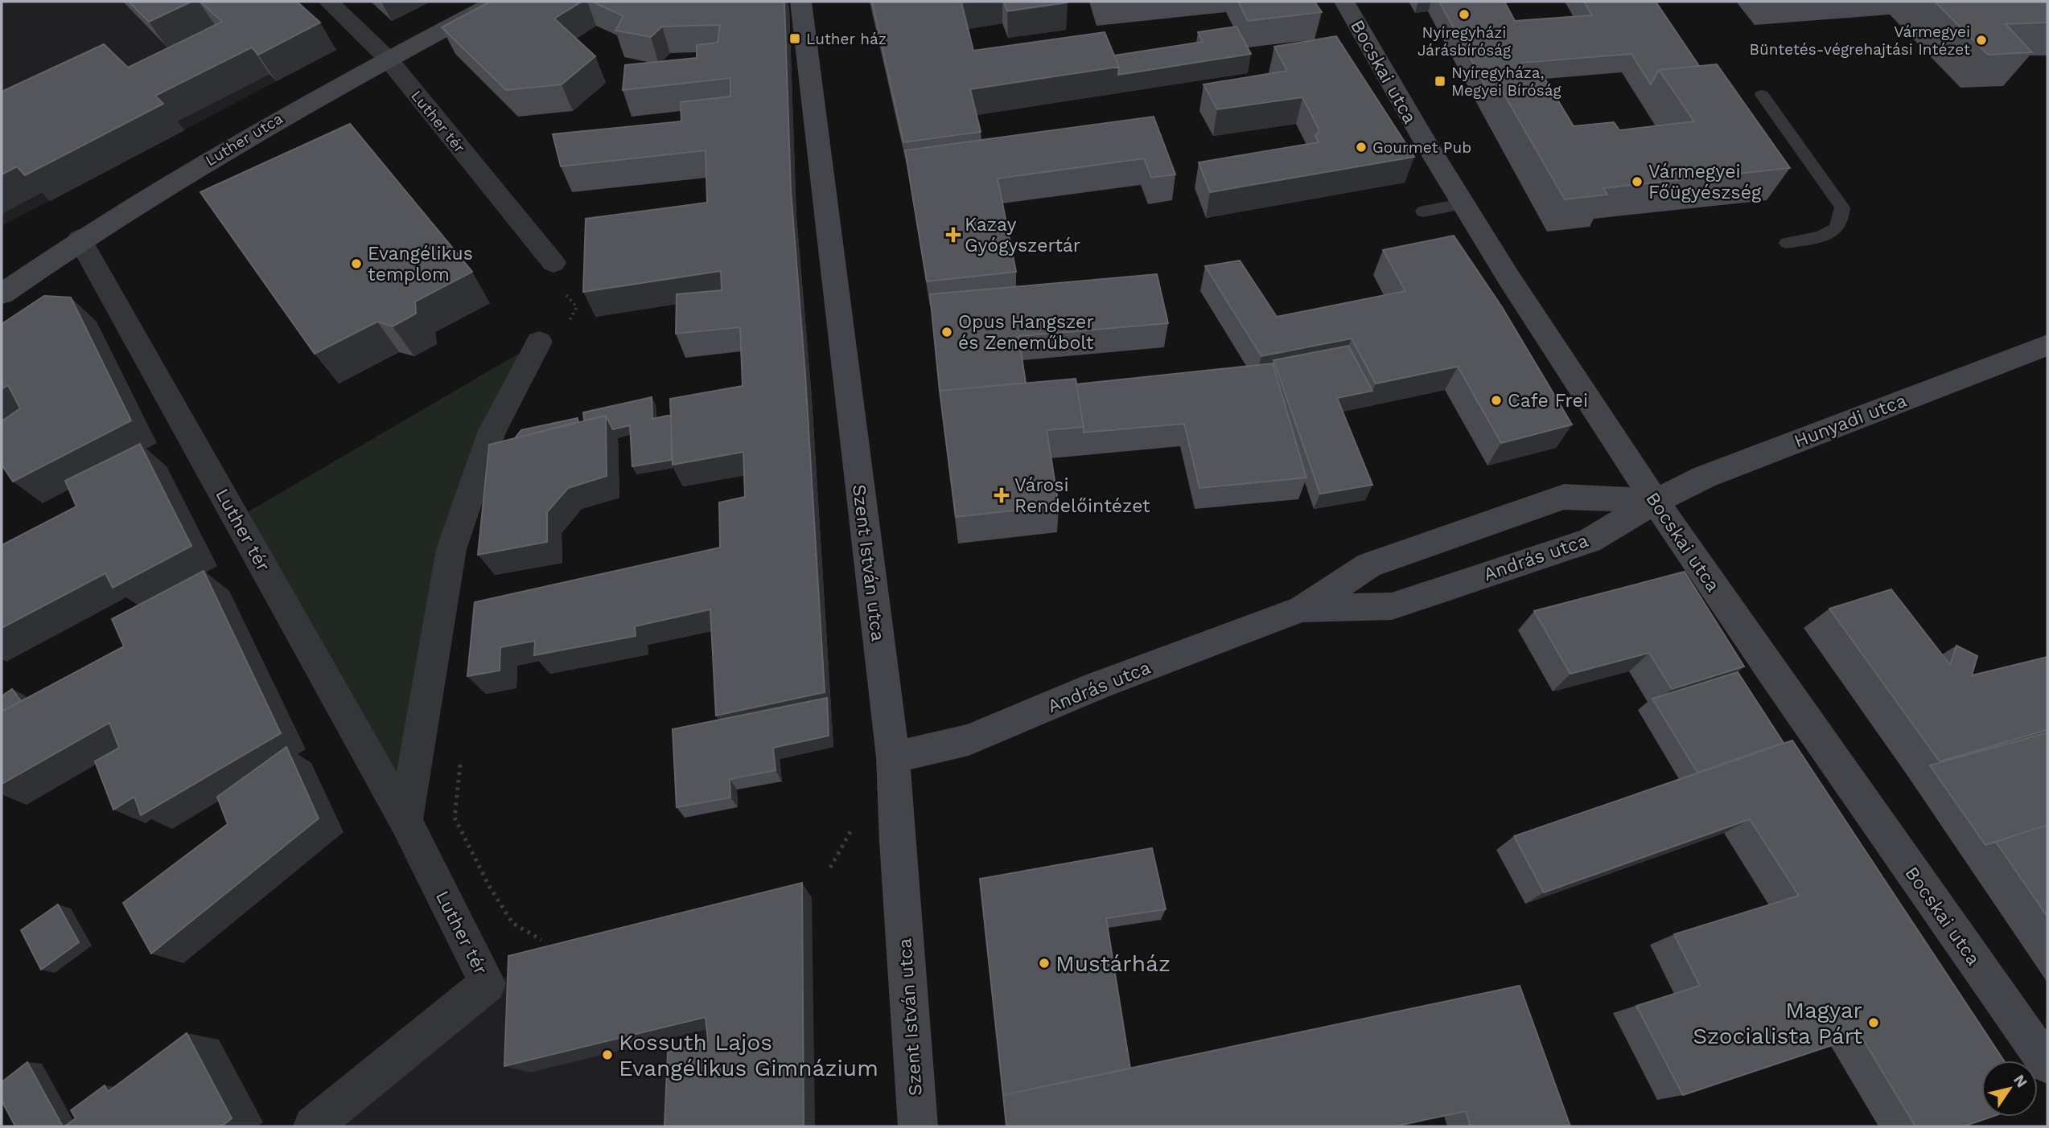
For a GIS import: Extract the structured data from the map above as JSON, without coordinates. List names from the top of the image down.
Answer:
{
  "streets": {
    "street": [
      "Bocskai utca",
      "Luther tér",
      "Luther utca",
      "Hunyadi utca",
      "András utca",
      "Szent István utca"
    ]
  },
  "crossings": [
    ["Bocskai utca", "Hunyadi utca"],
    ["Bocskai utca", "András utca"],
    ["Luther tér", "Luther utca"],
    ["Hunyadi utca", "András utca"],
    ["András utca", "Szent István utca"]
  ],
  "places": {
    "other": [
      "Nyíregyházi Járásbíróság",
      "Vármegyei Büntetés-végrehajtási Intézet",
      "Gourmet Pub",
      "Vármegyei Főügyészség",
      "Evangélikus templom",
      "Opus Hangszer és Zeneműbolt",
      "Cafe Frei",
      "Mustárház",
      "Magyar Szocialista Párt",
      "Kossuth Lajos Evangélikus Gimnázium"
    ],
    "transit": ["Luther ház", "Nyíregyháza, Megyei Bíróság"],
    "health": ["Kazay Gyógyszertár", "Városi Rendelőintézet"]
  },
  "north": "top right"
}
